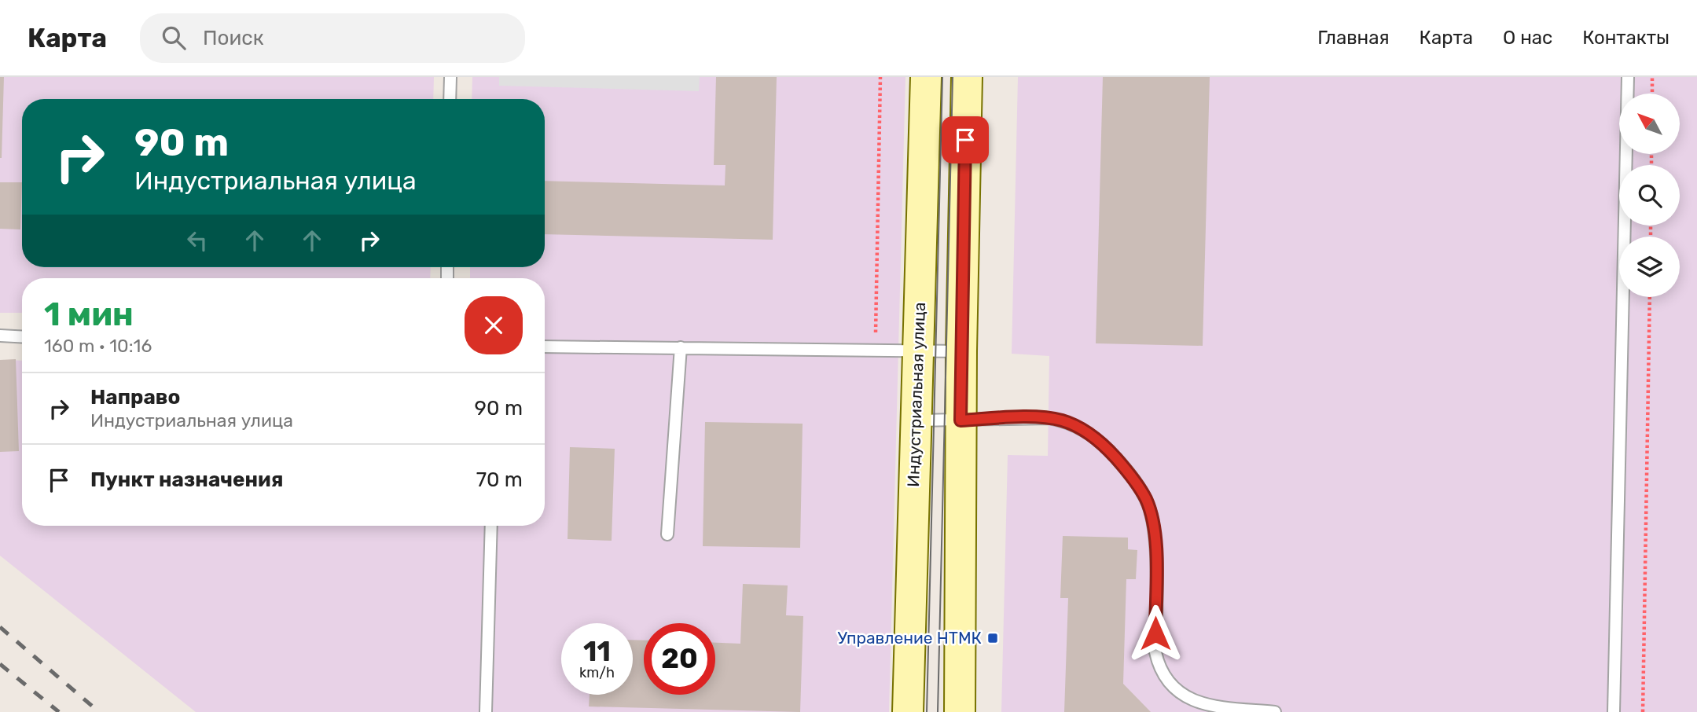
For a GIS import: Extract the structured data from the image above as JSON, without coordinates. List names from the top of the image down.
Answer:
{
  "streets": {
    "main road": ["Индустриальная улица"]
  },
  "places": {
    "transit": ["Управление НТМК"]
  },
  "north": "top left",
  "page": {
    "header": "Карта",
    "search": "Поиск",
    "nav": [
      "Главная",
      "Карта",
      "О нас",
      "Контакты"
    ],
    "turn": ["90 m", "Индустриальная улица"],
    "heading": ["1 мин", "160 m · 10:16"],
    "list": [
      {
        "name": "Направо",
        "note": "Индустриальная улица",
        "value": "90 m"
      },
      {
        "name": "Пункт назначения",
        "value": "70 m"
      }
    ],
    "speed": "11 km/h",
    "limit": "20"
  }
}
